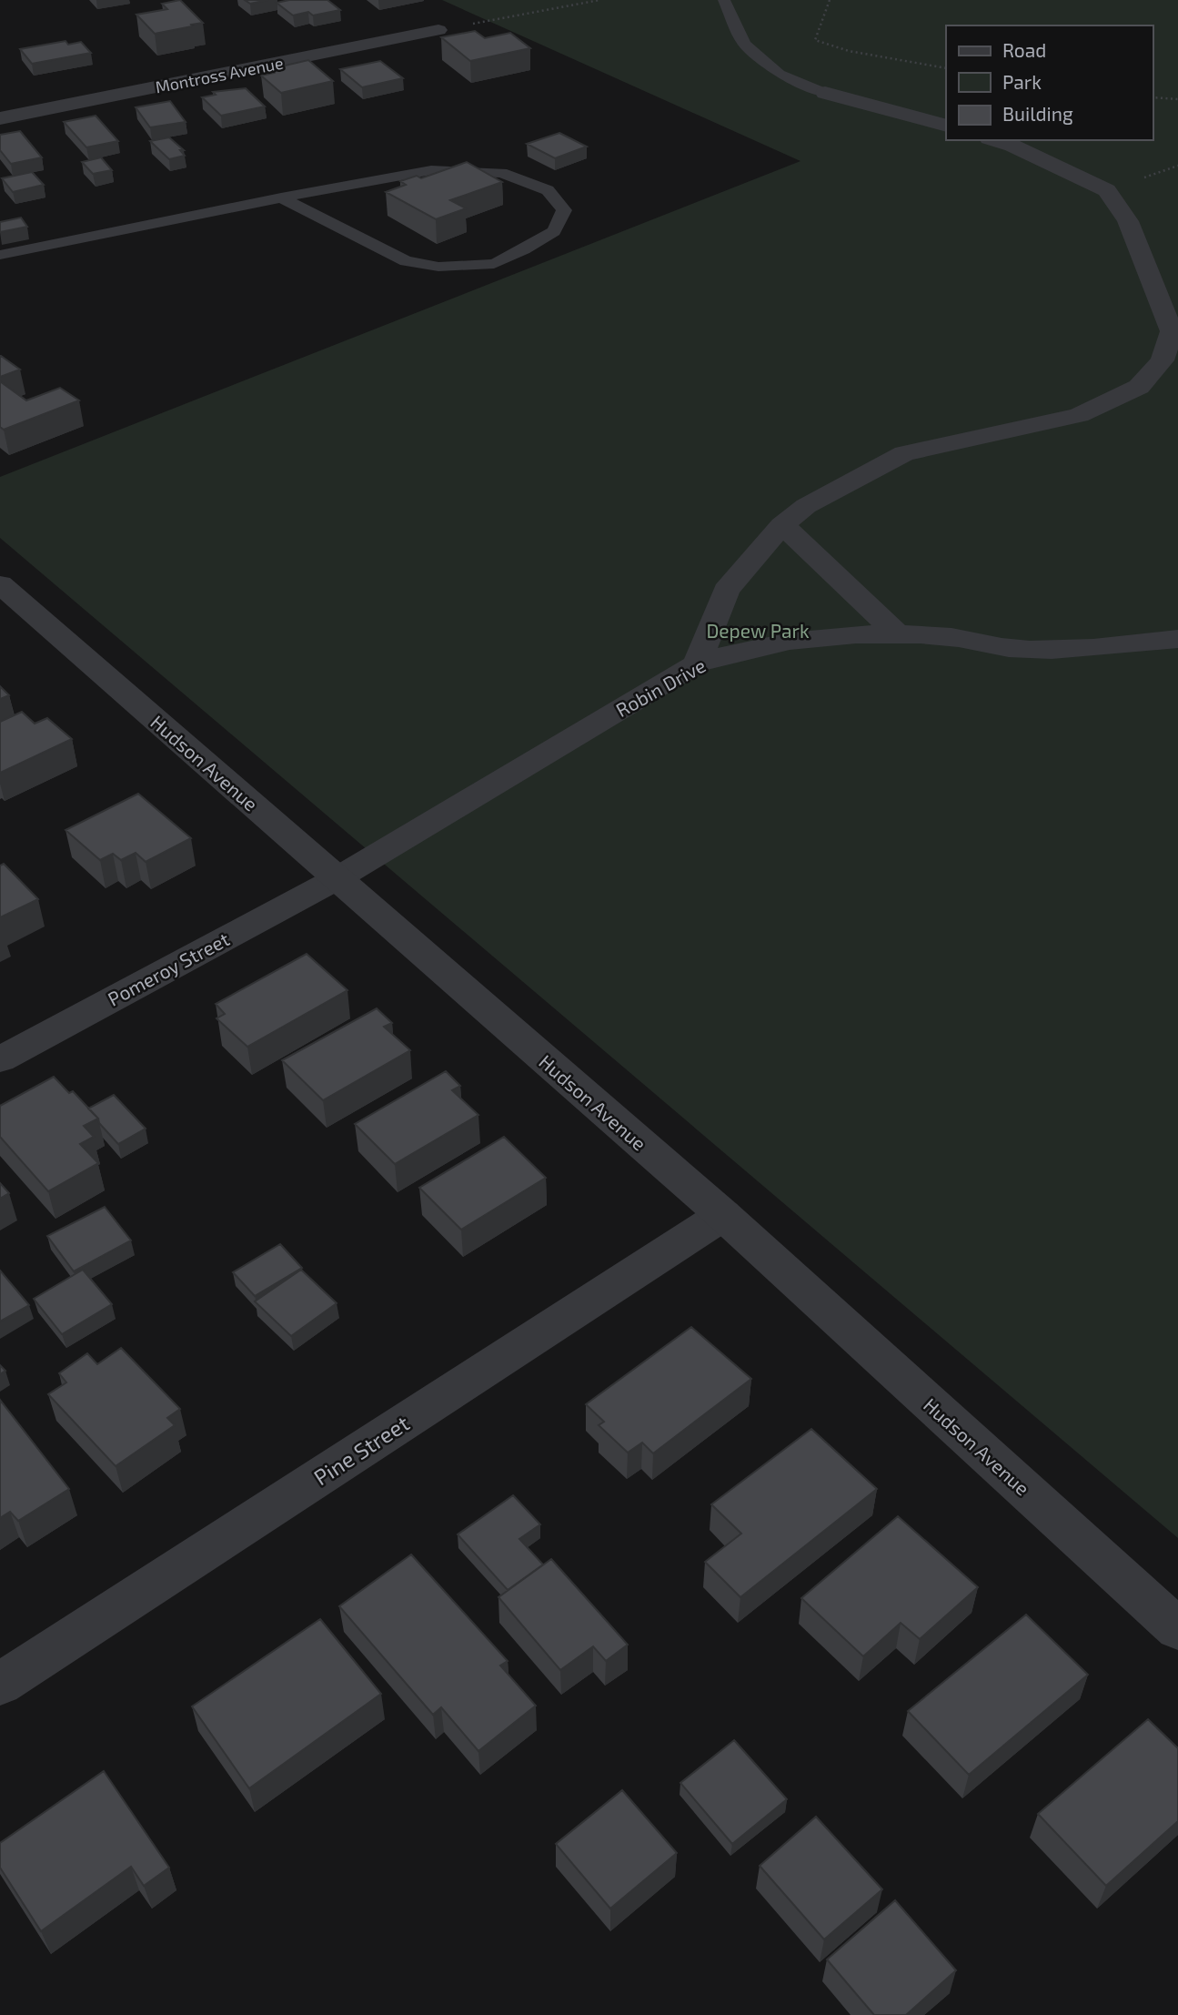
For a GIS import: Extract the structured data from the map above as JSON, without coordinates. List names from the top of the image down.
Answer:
{
  "streets": {
    "street": [
      "Montross Avenue",
      "Robin Drive",
      "Hudson Avenue",
      "Pomeroy Street",
      "Pine Street"
    ]
  },
  "crossings": [
    ["Robin Drive", "Hudson Avenue"],
    ["Robin Drive", "Pomeroy Street"],
    ["Hudson Avenue", "Pomeroy Street"],
    ["Hudson Avenue", "Pine Street"]
  ],
  "parks": ["Depew Park"],
  "legend": ["Road", "Park", "Building"]
}
